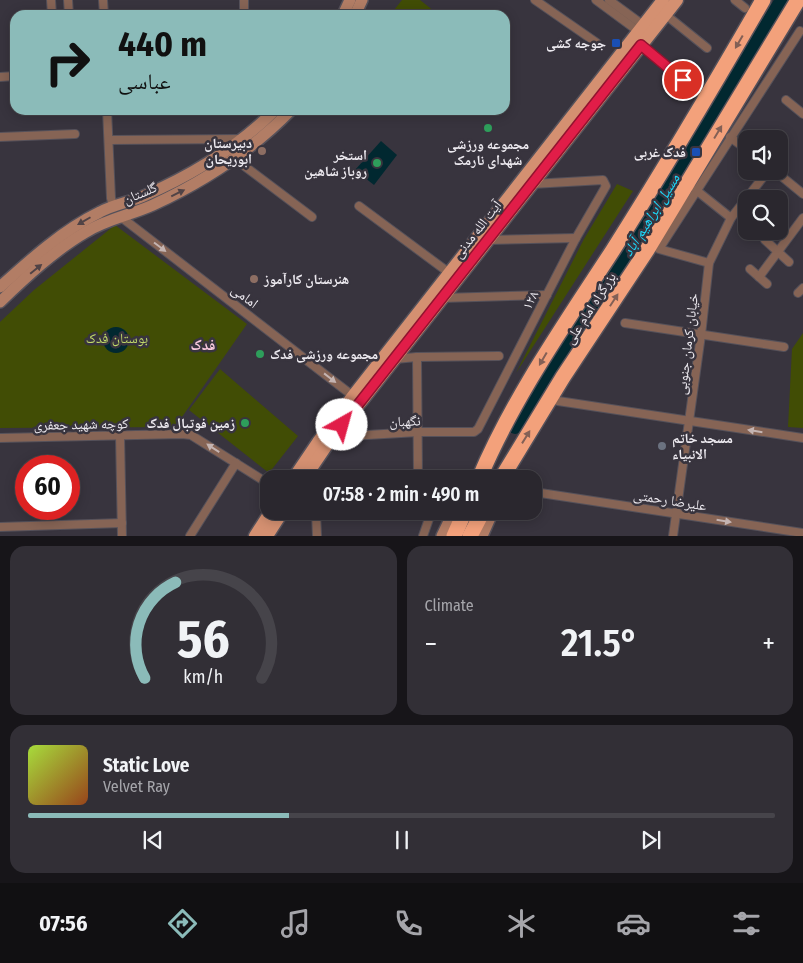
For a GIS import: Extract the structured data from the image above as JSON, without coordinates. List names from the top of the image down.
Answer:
{
  "streets": {
    "highway": ["بزرگراه امام علی"],
    "main road": ["گلستان", "آیت الله مدنی"],
    "street": [
      "امامی",
      "۱۲۸",
      "خیابان کرمان جنوبی",
      "نگهبان",
      "کوچه شهید جعفری",
      "علیرضا رحمتی"
    ]
  },
  "crossings": [
    ["گلستان", "امامی"],
    ["آیت الله مدنی", "امامی"],
    ["آیت الله مدنی", "۱۲۸"],
    ["آیت الله مدنی", "نگهبان"],
    ["۱۲۸", "نگهبان"],
    ["خیابان کرمان جنوبی", "علیرضا رحمتی"]
  ],
  "one_way": ["امامی", "کوچه شهید جعفری", "علیرضا رحمتی"],
  "districts": ["فدک"],
  "water": ["مسیل ابراهیم آباد"],
  "parks": ["بوستان فدک"],
  "places": {
    "transit": ["جوجه کشی", "فدک غربی"],
    "other": [
      "مجموعه ورزشی شهدای نارمک",
      "دبیرستان ابوریحان",
      "استخر روباز شاهین",
      "هنرستان کارآموز",
      "مجموعه ورزشی فدک",
      "زمین فوتبال فدک",
      "مسجد خاتم الانبیاء"
    ]
  },
  "page": {
    "turn": ["440 m", "عباسی"],
    "limit": "60",
    "trip": "07:58 · 2 min · 490 m",
    "tile": "Climate",
    "heat": ["−", "21.5°", "+"],
    "song": ["Static Love", "Velvet Ray"],
    "tabs": "07:56",
    "gauge": ["56", "km/h"]
  }
}
